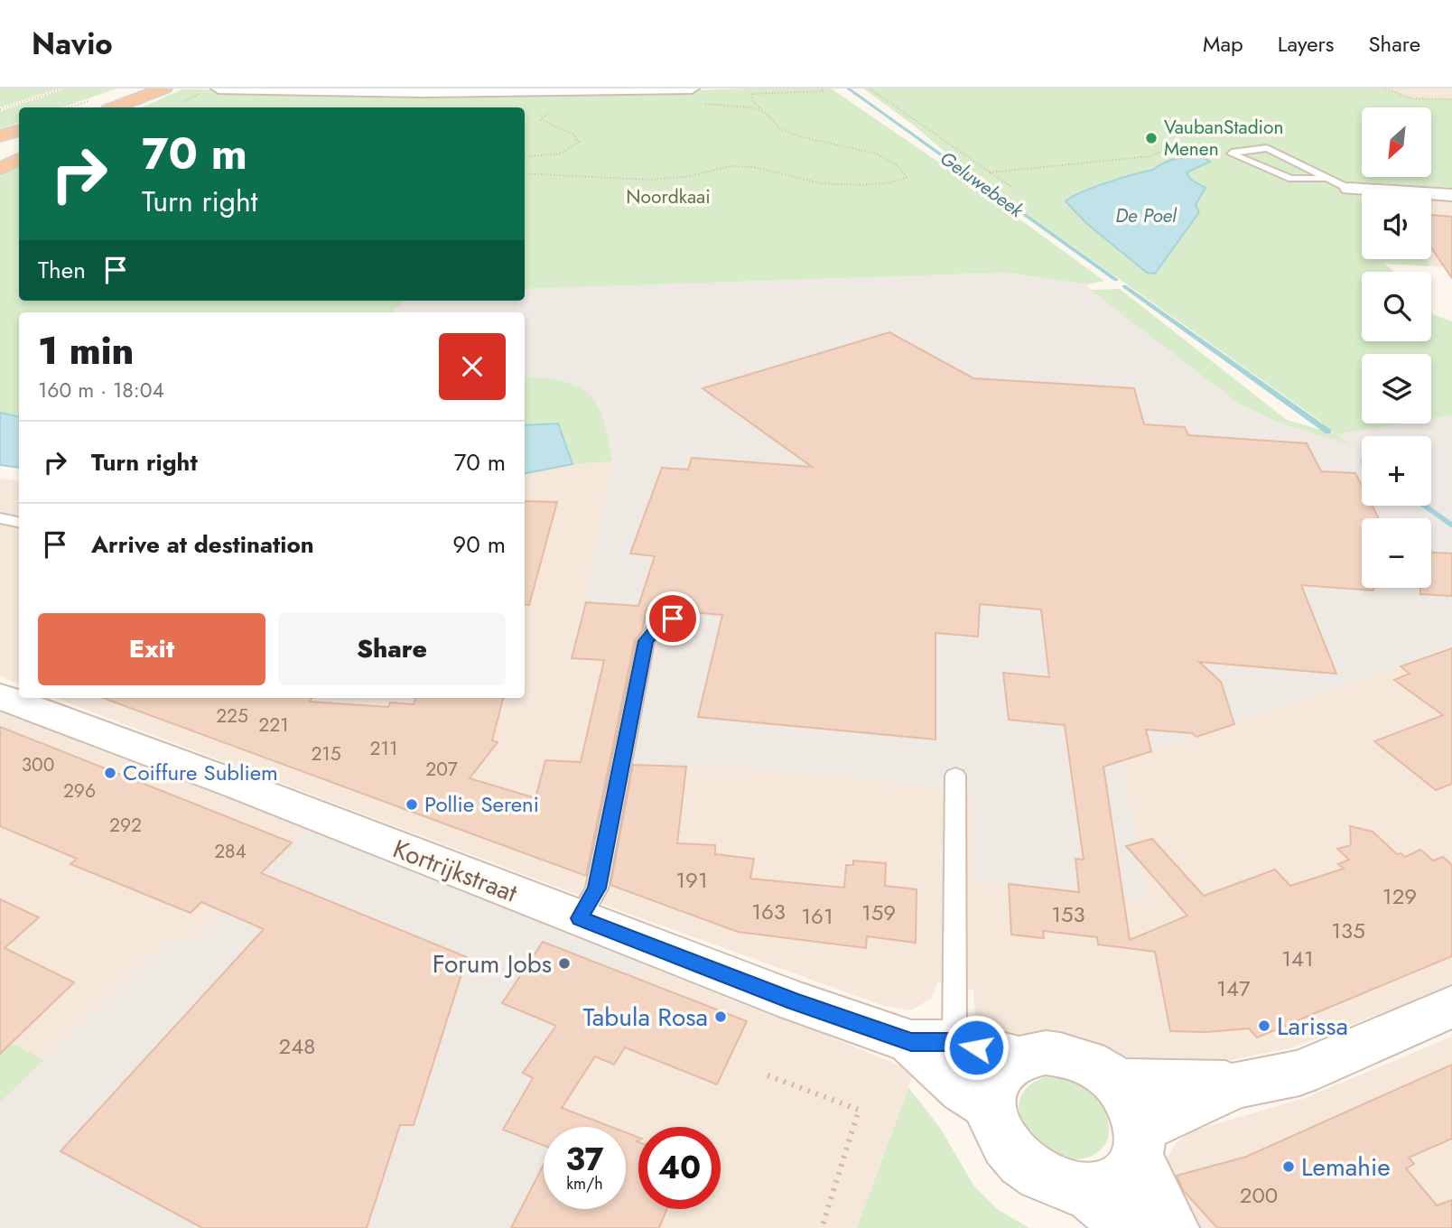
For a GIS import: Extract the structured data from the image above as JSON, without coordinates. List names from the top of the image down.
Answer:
{
  "streets": {
    "street": ["Kortrijkstraat"]
  },
  "water": ["Geluwebeek", "De Poel"],
  "parks": ["Noordkaai"],
  "places": [
    "VaubanStadion Menen",
    "Coiffure Subliem",
    "Pollie Sereni",
    "Forum Jobs",
    "Tabula Rosa",
    "Larissa",
    "Lemahie"
  ],
  "house_numbers": [
    "225",
    "221",
    "211",
    "215",
    "300",
    "207",
    "296",
    "292",
    "284",
    "191",
    "129",
    "163",
    "159",
    "153",
    "161",
    "135",
    "141",
    "147",
    "248",
    "200"
  ],
  "north": "bottom left",
  "page": {
    "header": "Navio",
    "nav": ["Map", "Layers", "Share"],
    "map_buttons": ["+", "−"],
    "turn": ["70 m", "Turn right"],
    "then": "Then",
    "heading": ["1 min", "160 m · 18:04"],
    "list": [
      {
        "name": "Turn right",
        "value": "70 m"
      },
      {
        "name": "Arrive at destination",
        "value": "90 m"
      }
    ],
    "buttons": ["Exit", "Share"],
    "speed": "37 km/h",
    "limit": "40"
  }
}
